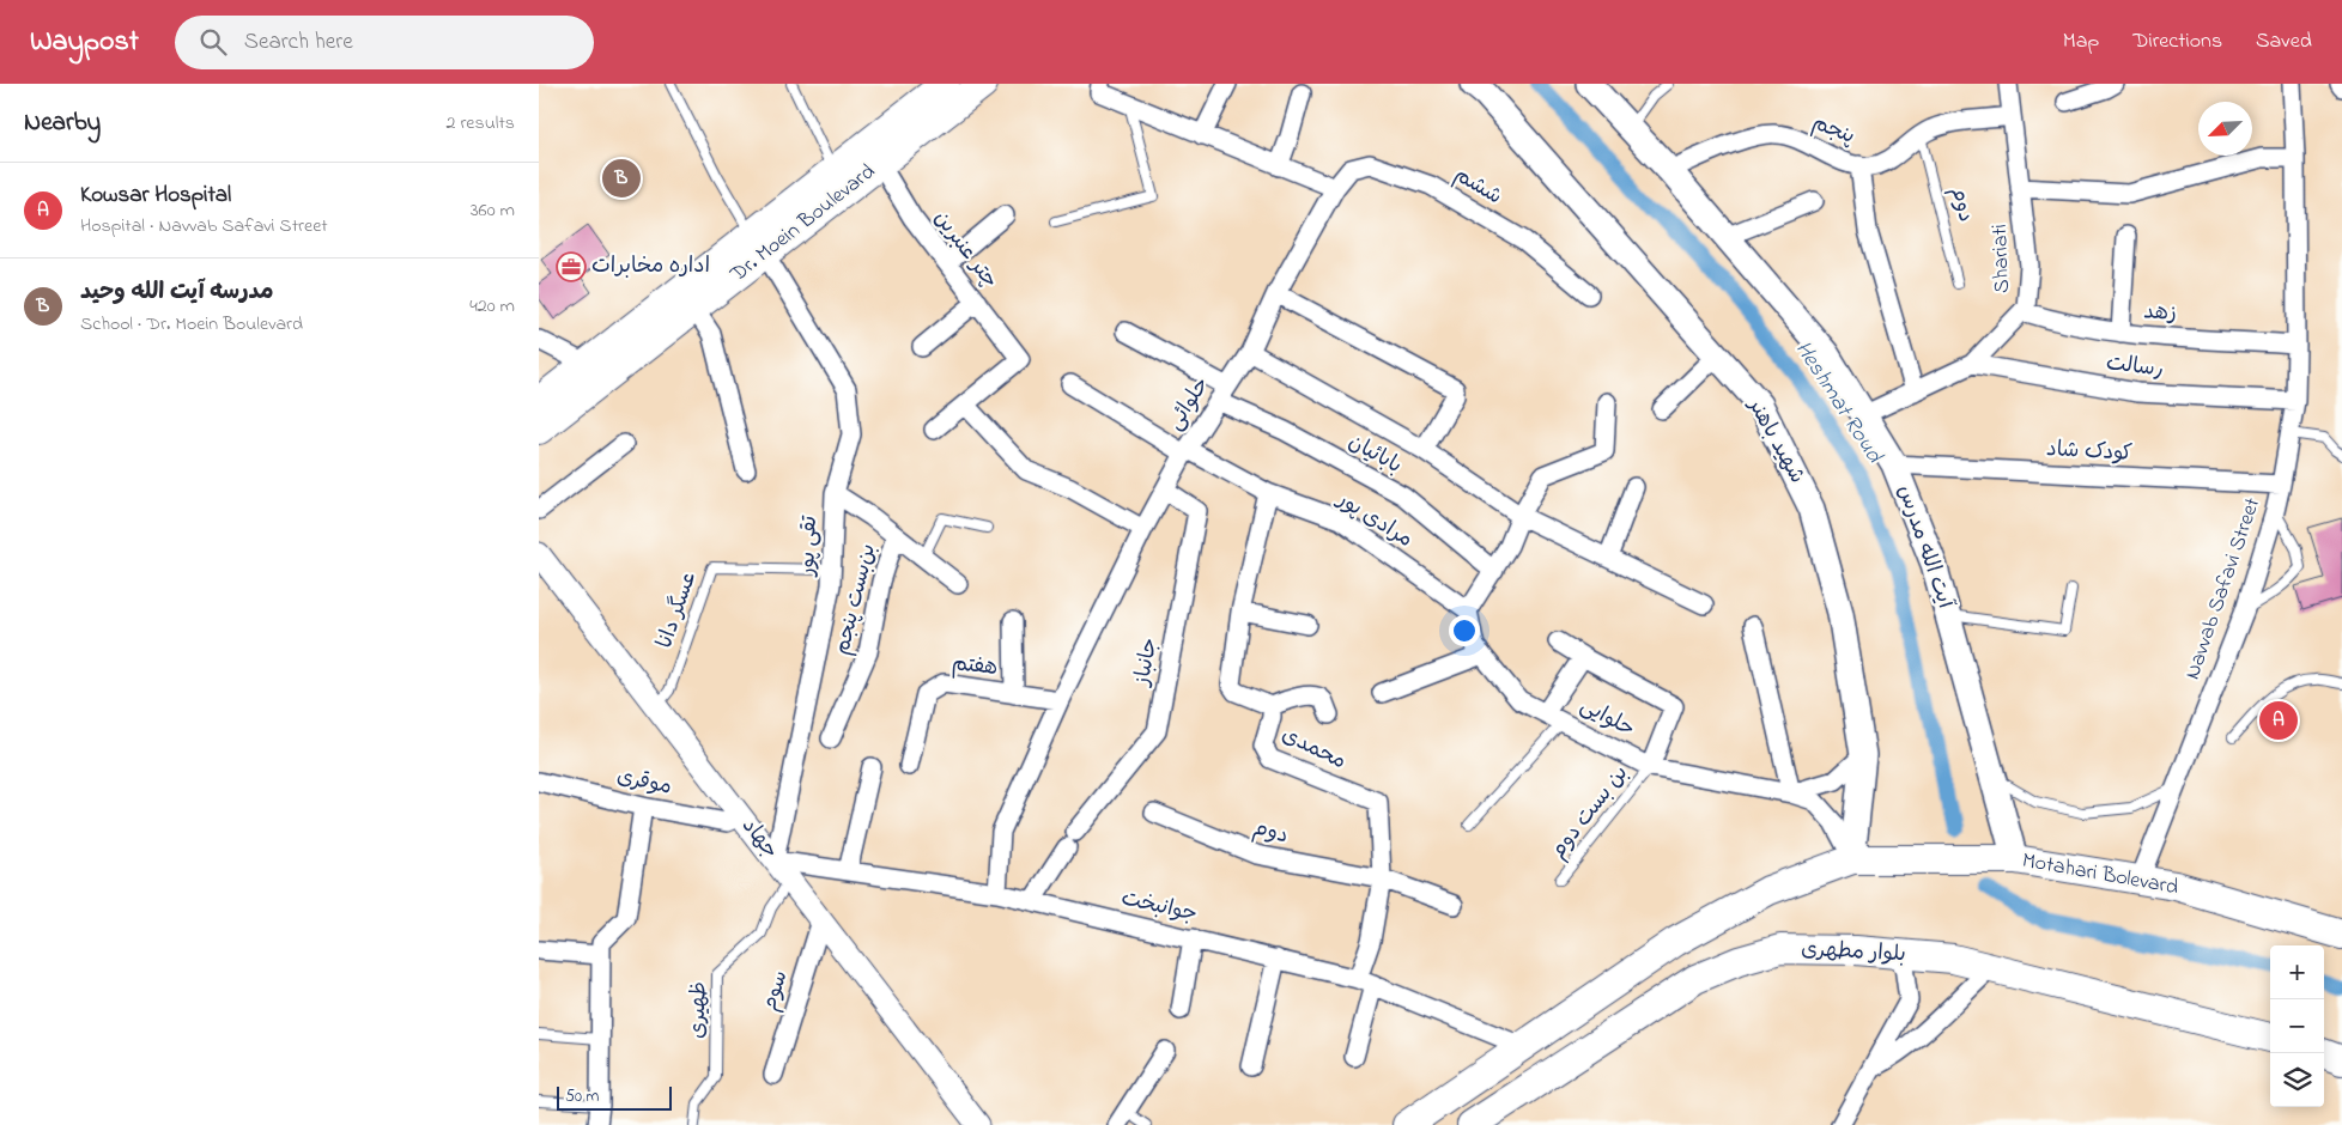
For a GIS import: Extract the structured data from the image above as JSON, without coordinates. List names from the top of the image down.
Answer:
{
  "streets": {
    "main road": [
      "Dr. Moein Boulevard",
      "شهید باهنر",
      "آیت الله مدرس",
      "Motahari Bolevard",
      "بلوار مطهری"
    ],
    "street": [
      "پنجم",
      "ششم",
      "دوم",
      "چتر عنبرین",
      "Shariati",
      "زهد",
      "رسالت",
      "حلوائی",
      "کودک شاد",
      "بابائیان",
      "مرادی پور",
      "تقی پور",
      "Navvab Safavi Street",
      "بن‌بست پنجم",
      "جانباز",
      "هفتم",
      "حلوایی",
      "محمدی",
      "موقری",
      "جهاد",
      "جوانبخت",
      "سوم"
    ],
    "lane": ["عسگر دانا", "بن بست دوم", "ظهیری"]
  },
  "crossings": [
    ["پنجم", "دوم"],
    ["پنجم", "Shariati"],
    ["پنجم", "آیت الله مدرس"],
    ["ششم", "حلوائی"],
    ["دوم", "محمدی"],
    ["Dr. Moein Boulevard", "چتر عنبرین"],
    ["Dr. Moein Boulevard", "تقی پور"],
    ["Shariati", "زهد"],
    ["Shariati", "رسالت"],
    ["Shariati", "آیت الله مدرس"],
    ["زهد", "Navvab Safavi Street"],
    ["رسالت", "Navvab Safavi Street"],
    ["حلوائی", "بابائیان"],
    ["حلوائی", "مرادی پور"],
    ["حلوائی", "جانباز"],
    ["حلوائی", "هفتم"],
    ["حلوائی", "جوانبخت"],
    ["شهید باهنر", "حلوایی"],
    ["شهید باهنر", "Motahari Bolevard"],
    ["کودک شاد", "آیت الله مدرس"],
    ["کودک شاد", "Navvab Safavi Street"],
    ["مرادی پور", "حلوایی"],
    ["مرادی پور", "محمدی"],
    ["تقی پور", "عسگر دانا"],
    ["تقی پور", "جهاد"],
    ["تقی پور", "جوانبخت"],
    ["آیت الله مدرس", "Motahari Bolevard"],
    ["Navvab Safavi Street", "Motahari Bolevard"],
    ["عسگر دانا", "جهاد"],
    ["جانباز", "جوانبخت"],
    ["حلوایی", "بن بست دوم"],
    ["حلوایی", "Motahari Bolevard"],
    ["محمدی", "جوانبخت"],
    ["موقری", "جهاد"],
    ["جهاد", "جوانبخت"],
    ["جهاد", "سوم"],
    ["جهاد", "ظهیری"]
  ],
  "water": ["Heshmat Roud"],
  "places": {
    "office": ["اداره مخابرات"]
  },
  "scale_bar": "50 m",
  "north": "bottom left",
  "page": {
    "header": "Waypost",
    "search": "Search here",
    "nav": ["Map", "Directions", "Saved"],
    "heading": ["Nearby", "2 results"],
    "pins": ["B", "A"],
    "list": [
      {
        "mark": "A",
        "name": "Kowsar Hospital",
        "note": "Hospital · Navvab Safavi Street",
        "value": "360 m"
      },
      {
        "mark": "B",
        "name": "مدرسه آیت الله وحید",
        "note": "School · Dr. Moein Boulevard",
        "value": "420 m"
      }
    ],
    "map_buttons": ["+", "−"],
    "scale": "50 m"
  }
}
